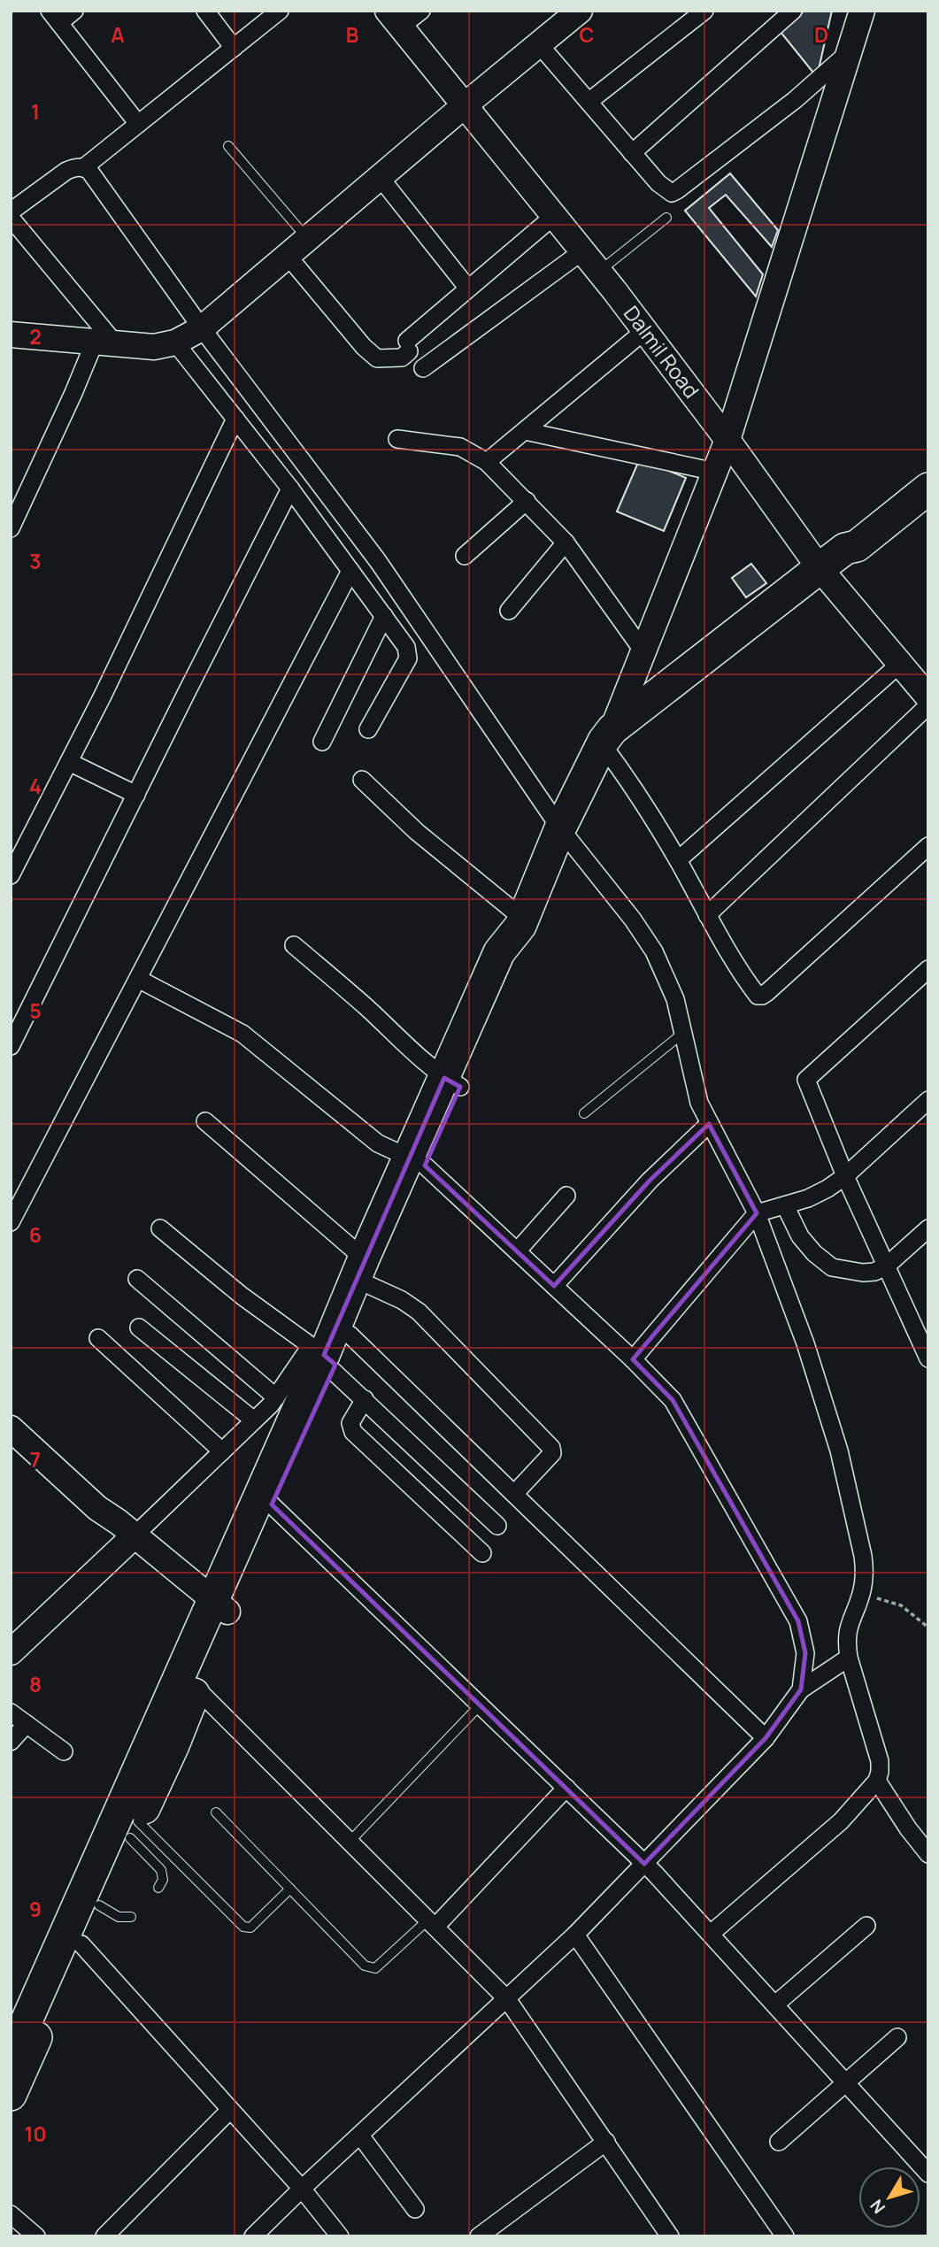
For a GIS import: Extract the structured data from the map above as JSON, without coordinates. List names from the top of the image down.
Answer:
{
  "streets": {
    "street": ["Dalmil Road"]
  },
  "north": "bottom left",
  "grid": {
    "columns": [
      "A",
      "B",
      "C",
      "D"
    ],
    "rows": [
      "1",
      "2",
      "3",
      "4",
      "5",
      "6",
      "7",
      "8",
      "9",
      "10"
    ]
  }
}
